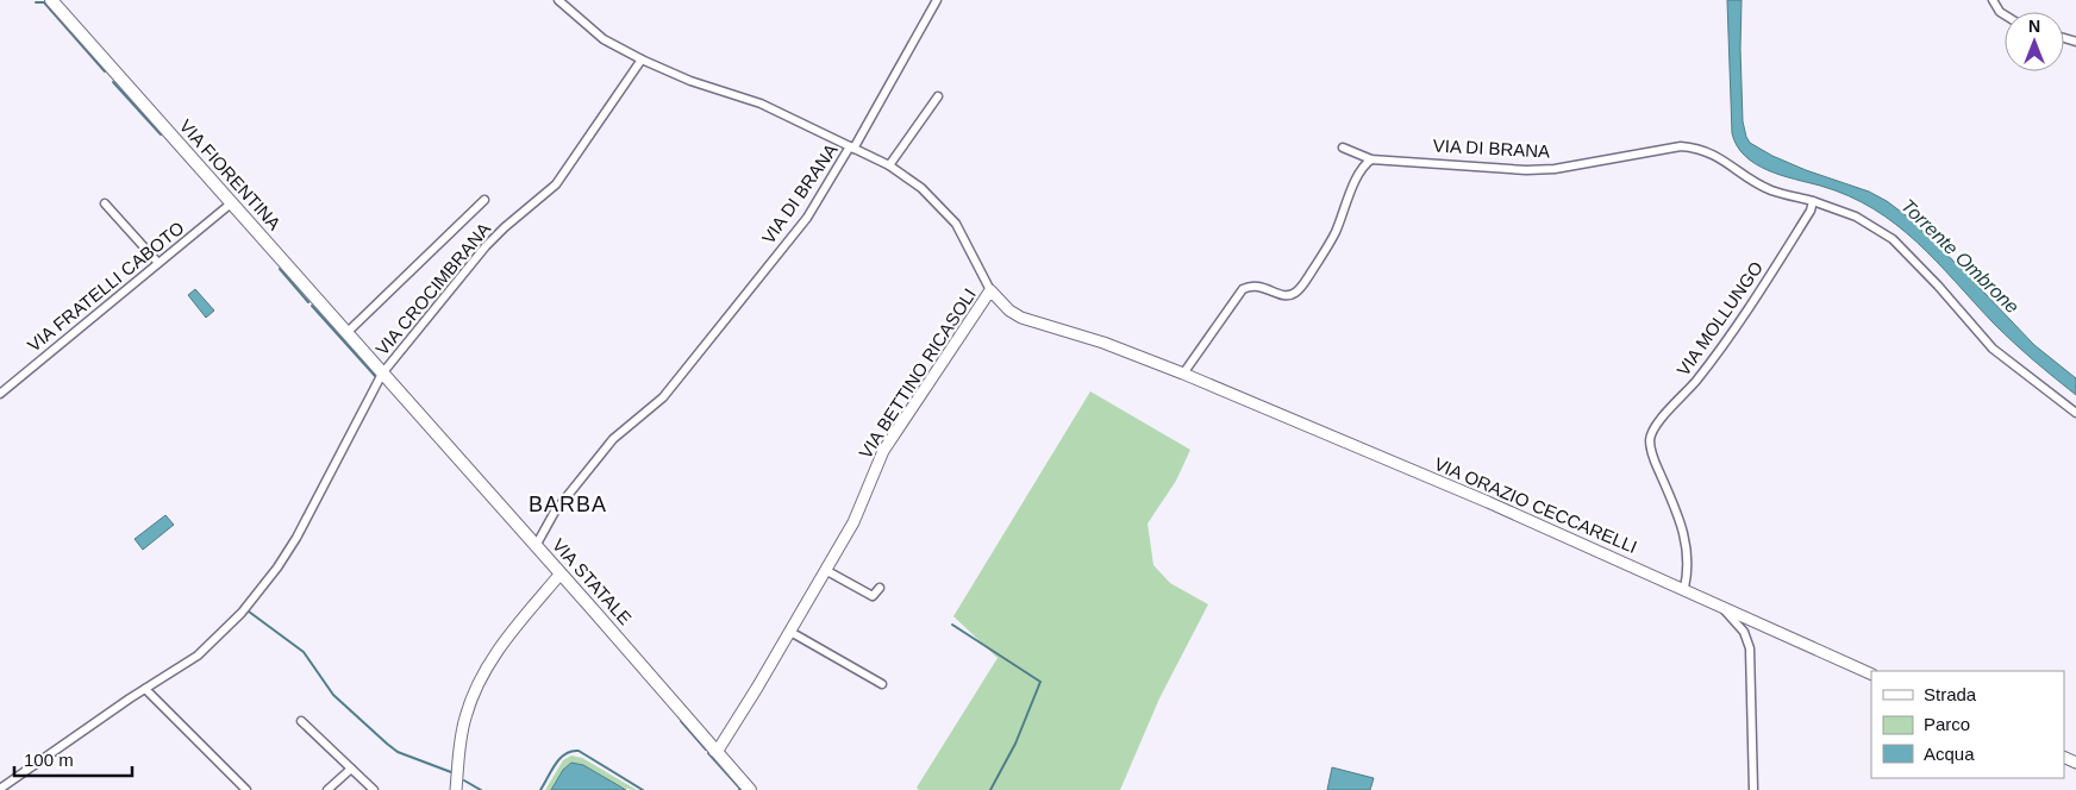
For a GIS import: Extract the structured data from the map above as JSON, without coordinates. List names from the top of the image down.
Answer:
{
  "streets": {
    "main road": ["VIA FIORENTINA", "VIA STATALE"],
    "street": [
      "VIA DI BRANA",
      "VIA FRATELLI CABOTO",
      "VIA CROCIMBRANA",
      "VIA MOLLUNGO",
      "VIA BETTINO RICASOLI",
      "VIA ORAZIO CECCARELLI"
    ]
  },
  "crossings": [
    ["VIA DI BRANA", "VIA MOLLUNGO"],
    ["VIA DI BRANA", "VIA BETTINO RICASOLI"],
    ["VIA DI BRANA", "VIA ORAZIO CECCARELLI"],
    ["VIA DI BRANA", "VIA STATALE"],
    ["VIA FIORENTINA", "VIA FRATELLI CABOTO"],
    ["VIA FIORENTINA", "VIA CROCIMBRANA"],
    ["VIA FIORENTINA", "VIA STATALE"],
    ["VIA CROCIMBRANA", "VIA STATALE"],
    ["VIA MOLLUNGO", "VIA ORAZIO CECCARELLI"],
    ["VIA BETTINO RICASOLI", "VIA STATALE"]
  ],
  "districts": ["BARBA"],
  "water": ["Torrente Ombrone"],
  "legend": ["Strada", "Parco", "Acqua"],
  "scale_bar": "100 m",
  "north": "top"
}
